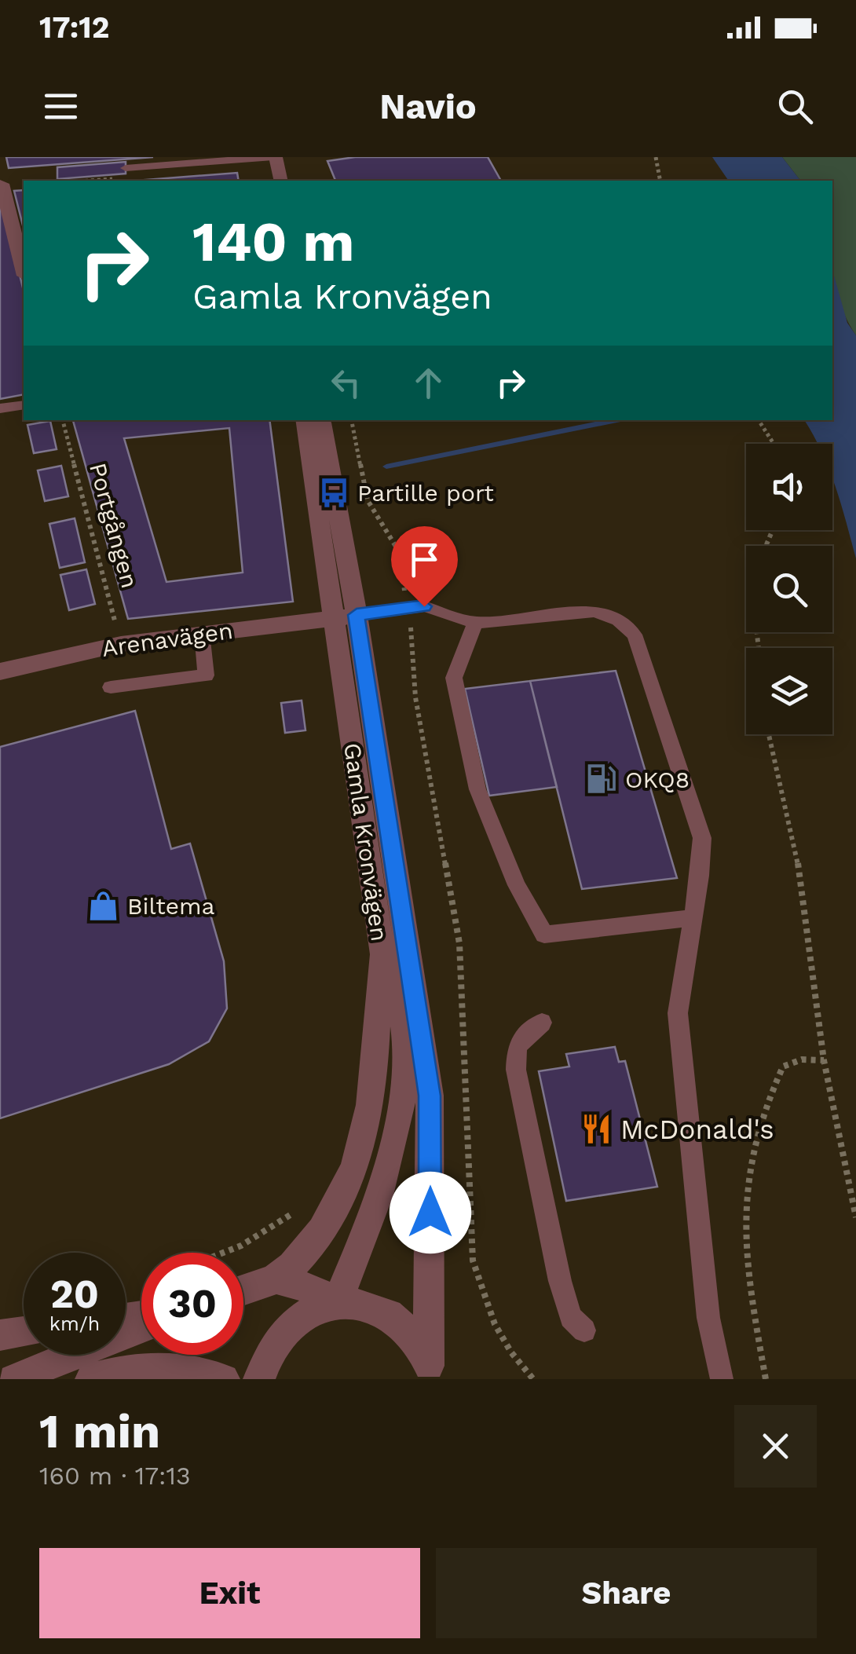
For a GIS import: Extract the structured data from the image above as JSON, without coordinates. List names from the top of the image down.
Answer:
{
  "streets": {
    "street": ["Arenavägen", "Gamla Kronvägen"],
    "path": ["Portgången"]
  },
  "crossings": [
    ["Portgången", "Arenavägen"],
    ["Arenavägen", "Gamla Kronvägen"]
  ],
  "places": {
    "bus stop": ["Partille port"],
    "fuel station": ["OKQ8"],
    "shop": ["Biltema"],
    "restaurant": ["McDonald's"]
  },
  "page": {
    "status": "17:12",
    "header": "Navio",
    "turn": ["140 m", "Gamla Kronvägen"],
    "speed": "20 km/h",
    "limit": "30",
    "heading": ["1 min", "160 m · 17:13"],
    "buttons": ["Exit", "Share"]
  }
}
